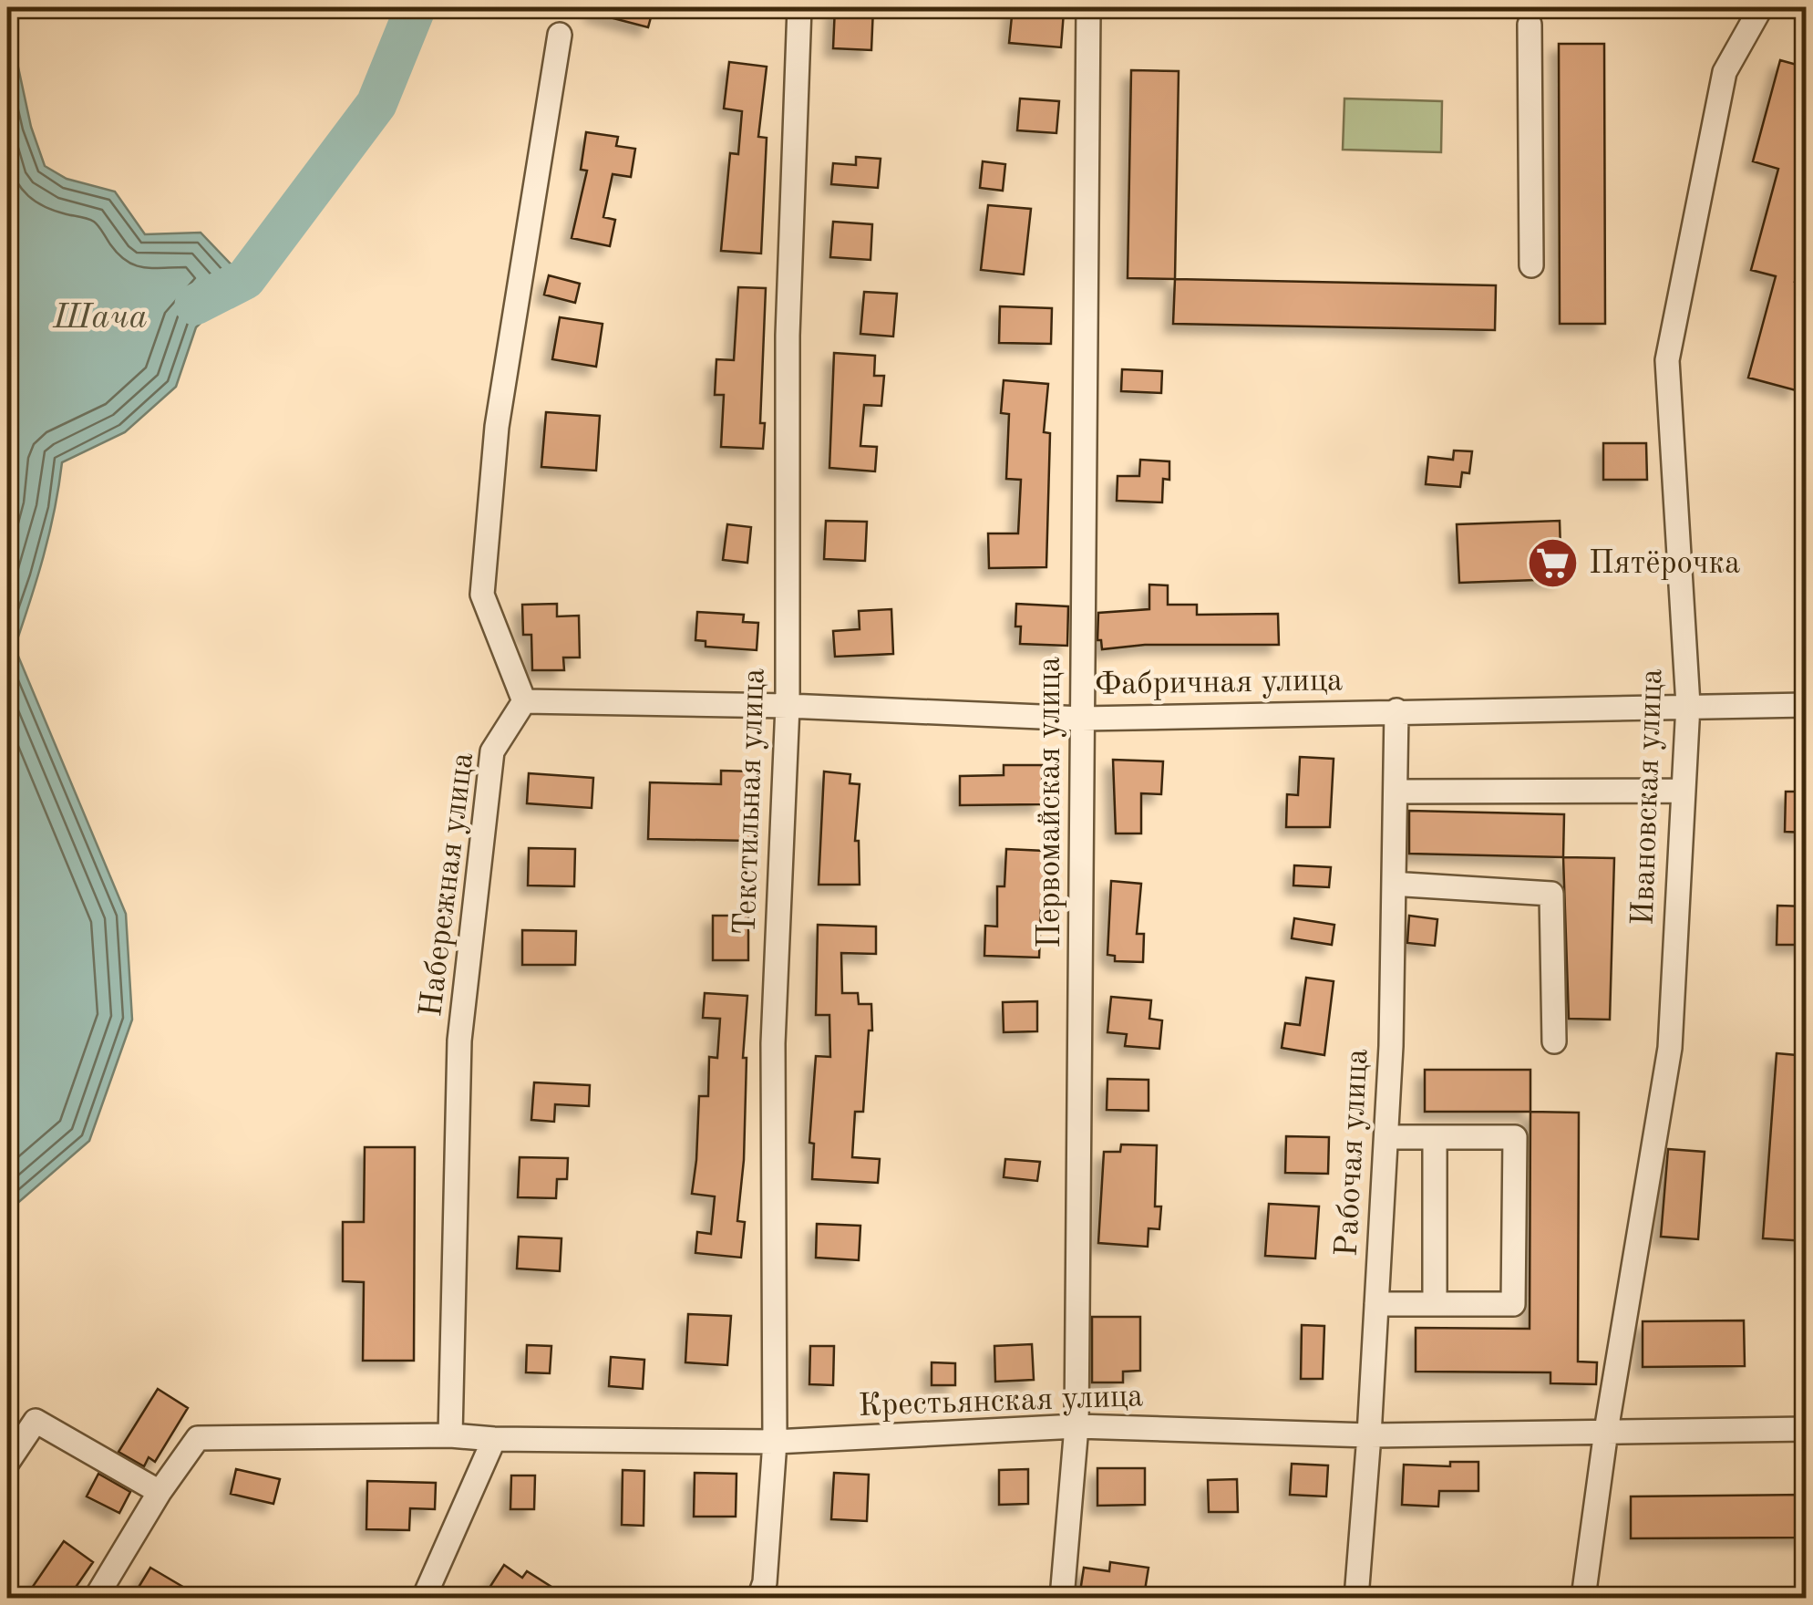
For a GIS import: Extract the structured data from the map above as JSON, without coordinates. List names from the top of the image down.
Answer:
{
  "streets": {
    "street": [
      "Фабричная улица",
      "Ивановская улица",
      "Текстильная улица",
      "Первомайская улица",
      "Набережная улица",
      "Рабочая улица",
      "Крестьянская улица"
    ]
  },
  "crossings": [
    ["Фабричная улица", "Ивановская улица"],
    ["Фабричная улица", "Текстильная улица"],
    ["Фабричная улица", "Первомайская улица"],
    ["Фабричная улица", "Набережная улица"],
    ["Фабричная улица", "Рабочая улица"],
    ["Ивановская улица", "Крестьянская улица"],
    ["Текстильная улица", "Крестьянская улица"],
    ["Первомайская улица", "Крестьянская улица"],
    ["Набережная улица", "Крестьянская улица"],
    ["Рабочая улица", "Крестьянская улица"]
  ],
  "water": ["Шача"],
  "places": {
    "supermarket": ["Пятёрочка"]
  }
}
